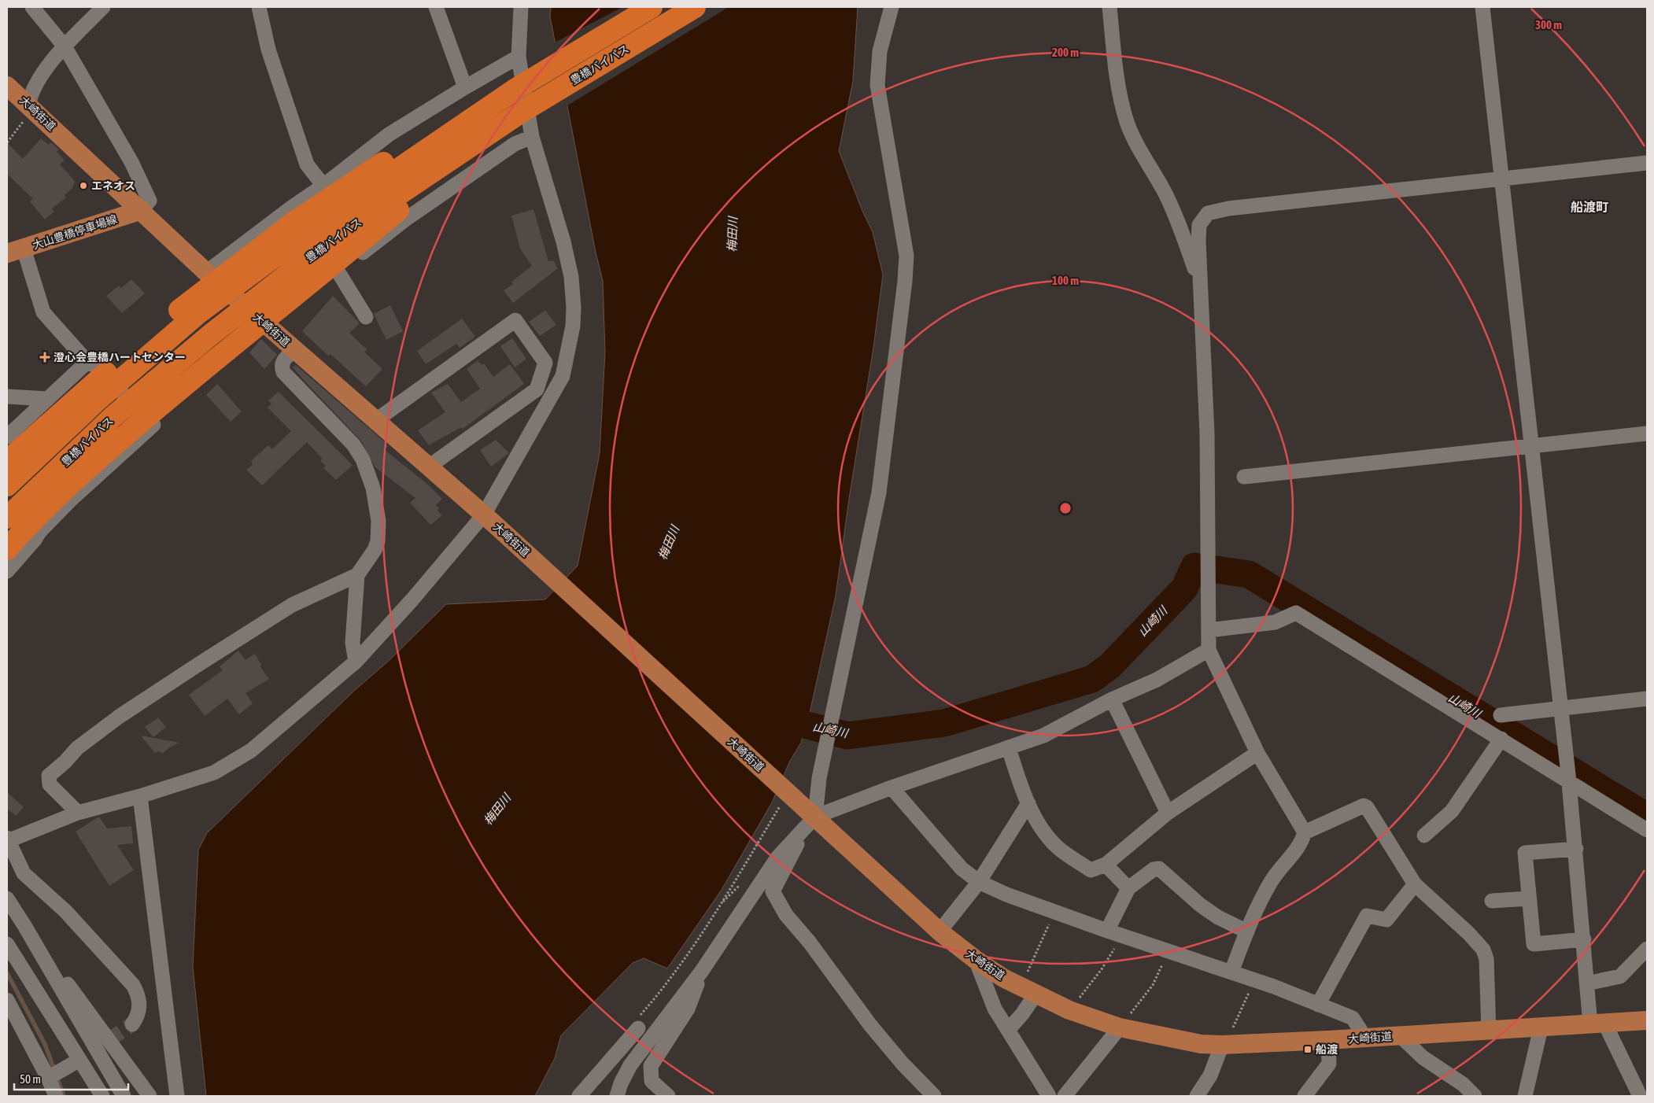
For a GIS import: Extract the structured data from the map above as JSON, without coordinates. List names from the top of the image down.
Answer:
{
  "streets": {
    "highway": ["豊橋バイパス"],
    "main road": ["大崎街道", "大山豊橋停車場線"]
  },
  "crossings": [
    ["大崎街道", "大山豊橋停車場線"]
  ],
  "districts": ["船渡町"],
  "water": ["梅田川", "山崎川"],
  "places": {
    "other": ["エネオス"],
    "health": ["澄心会豊橋ハートセンター"],
    "transit": ["船渡"]
  },
  "scale_bar": "50 m",
  "rings": ["300 m", "200 m", "100 m"]
}
